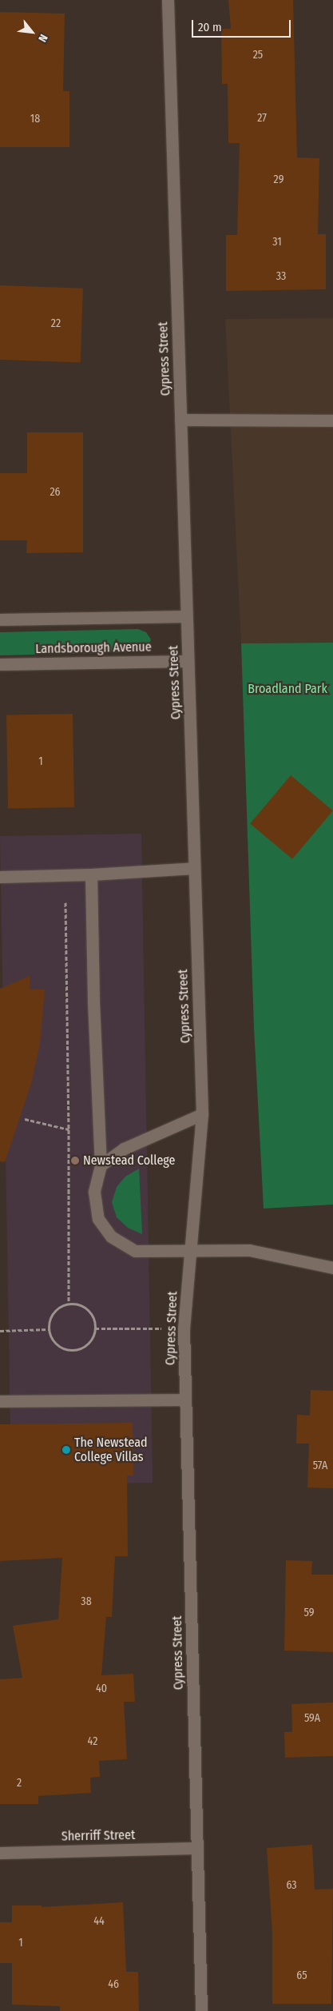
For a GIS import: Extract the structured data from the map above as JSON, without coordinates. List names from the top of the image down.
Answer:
{
  "streets": {
    "street": ["Cypress Street", "Landsborough Avenue", "Sherriff Street"]
  },
  "crossings": [
    ["Cypress Street", "Landsborough Avenue"],
    ["Cypress Street", "Sherriff Street"]
  ],
  "parks": ["Broadland Park"],
  "places": ["Newstead College", "The Newstead College Villas"],
  "house_numbers": [
    "25",
    "27",
    "18",
    "29",
    "31",
    "33",
    "22",
    "26",
    "1",
    "57A",
    "38",
    "59",
    "40",
    "59A",
    "42",
    "2",
    "63",
    "44",
    "1",
    "65",
    "46"
  ],
  "scale_bar": "20 m",
  "north": "bottom right"
}
